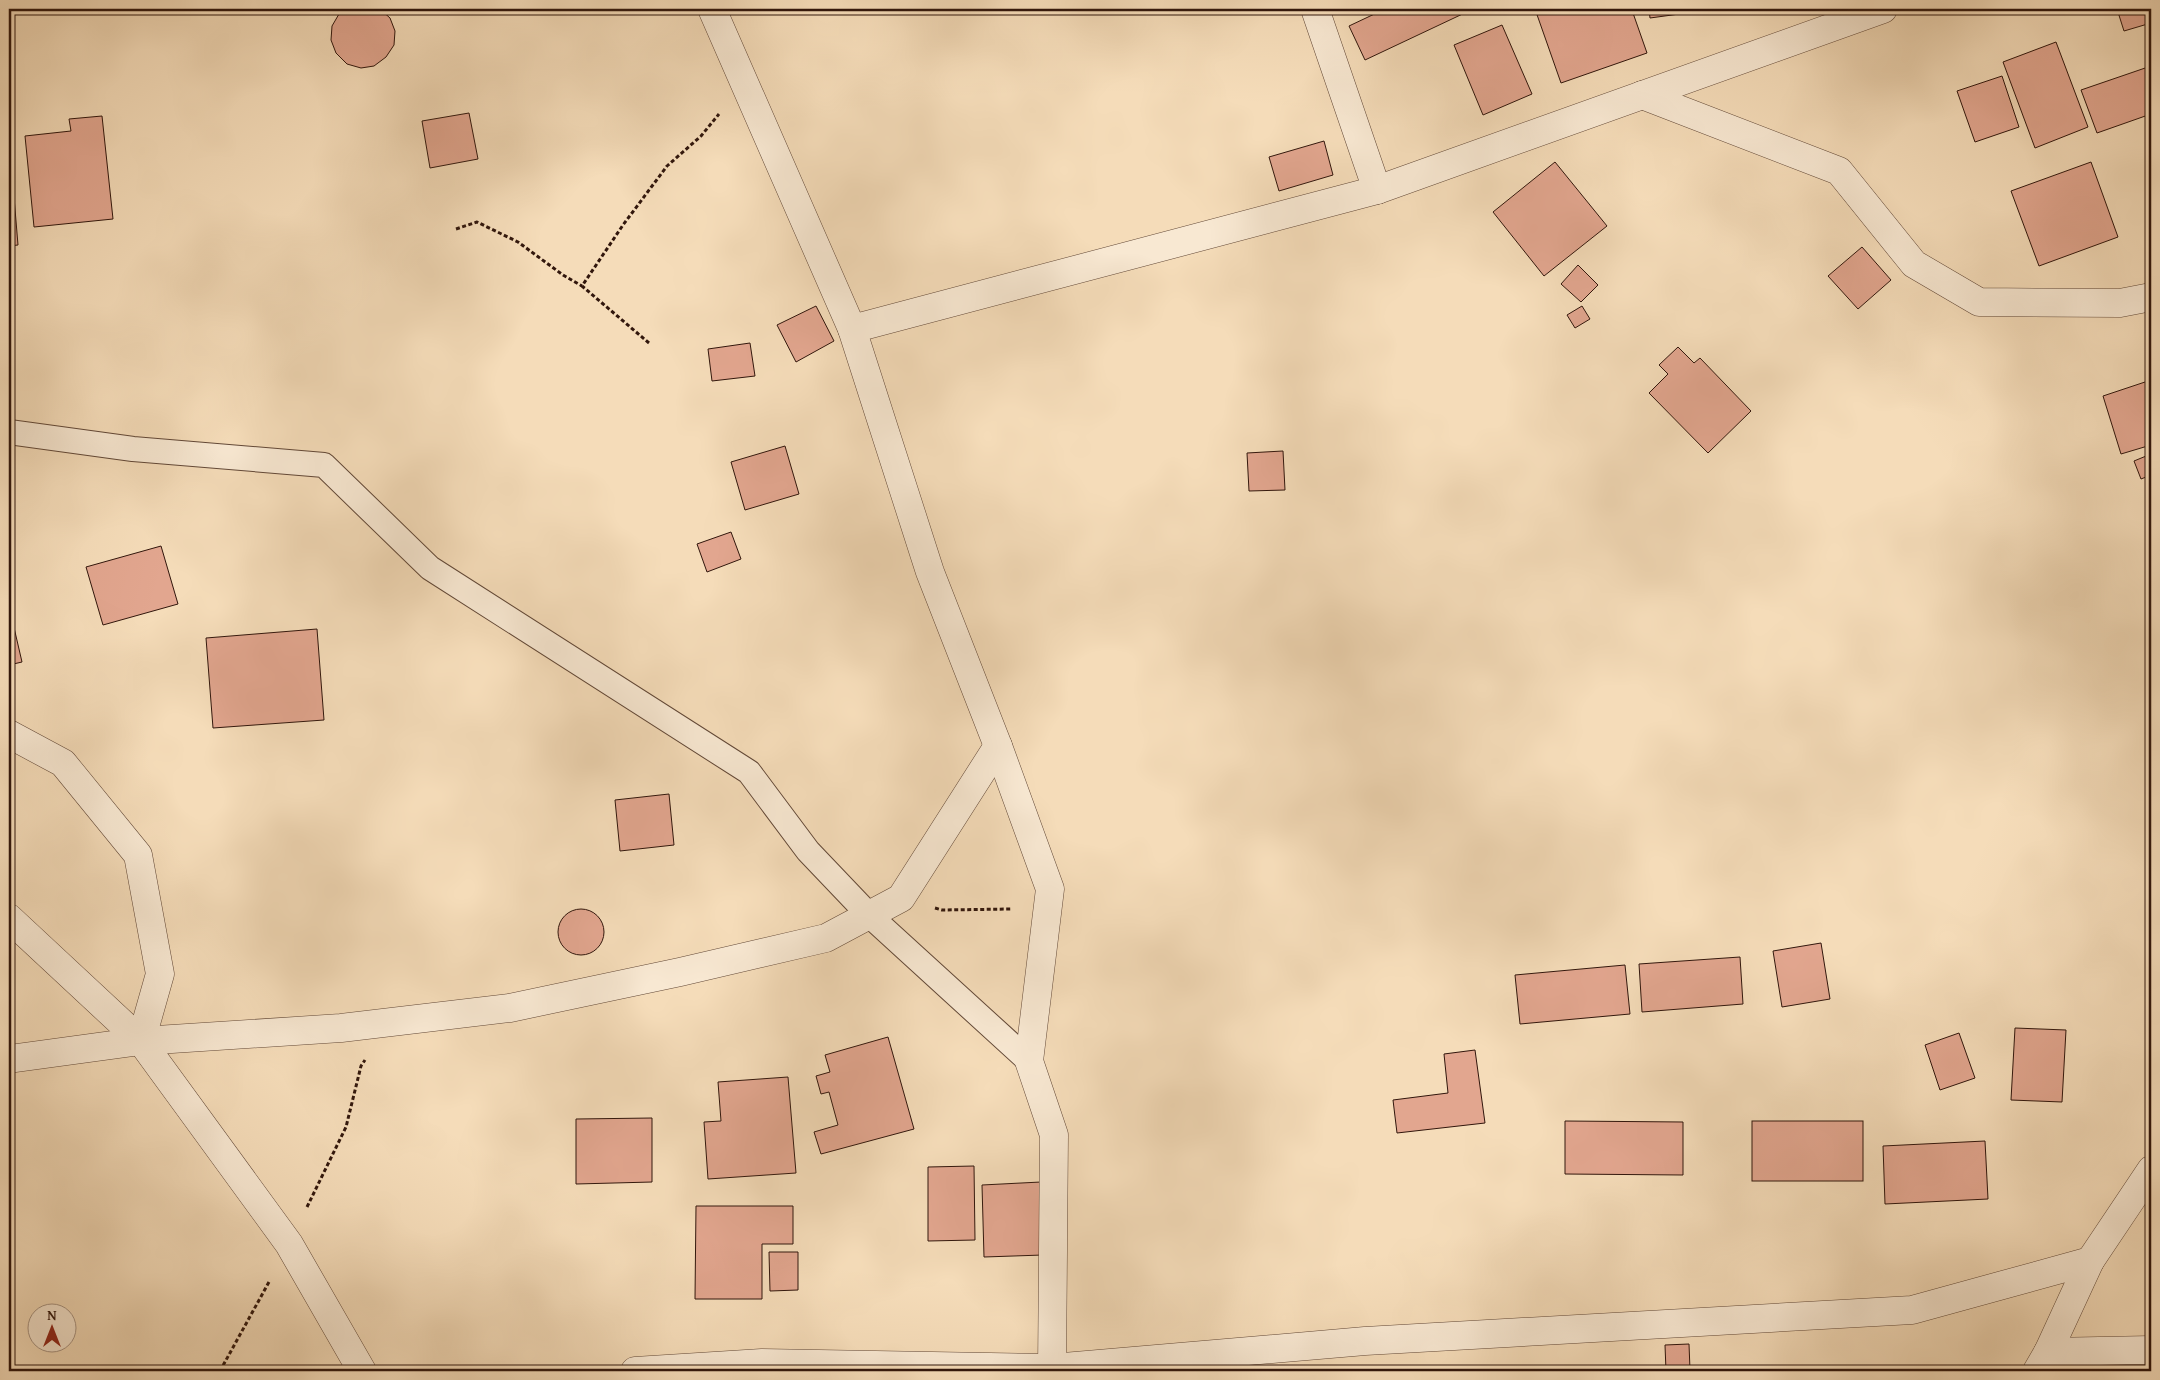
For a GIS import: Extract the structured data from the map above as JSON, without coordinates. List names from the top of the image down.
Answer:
{
  "north": "top"
}
